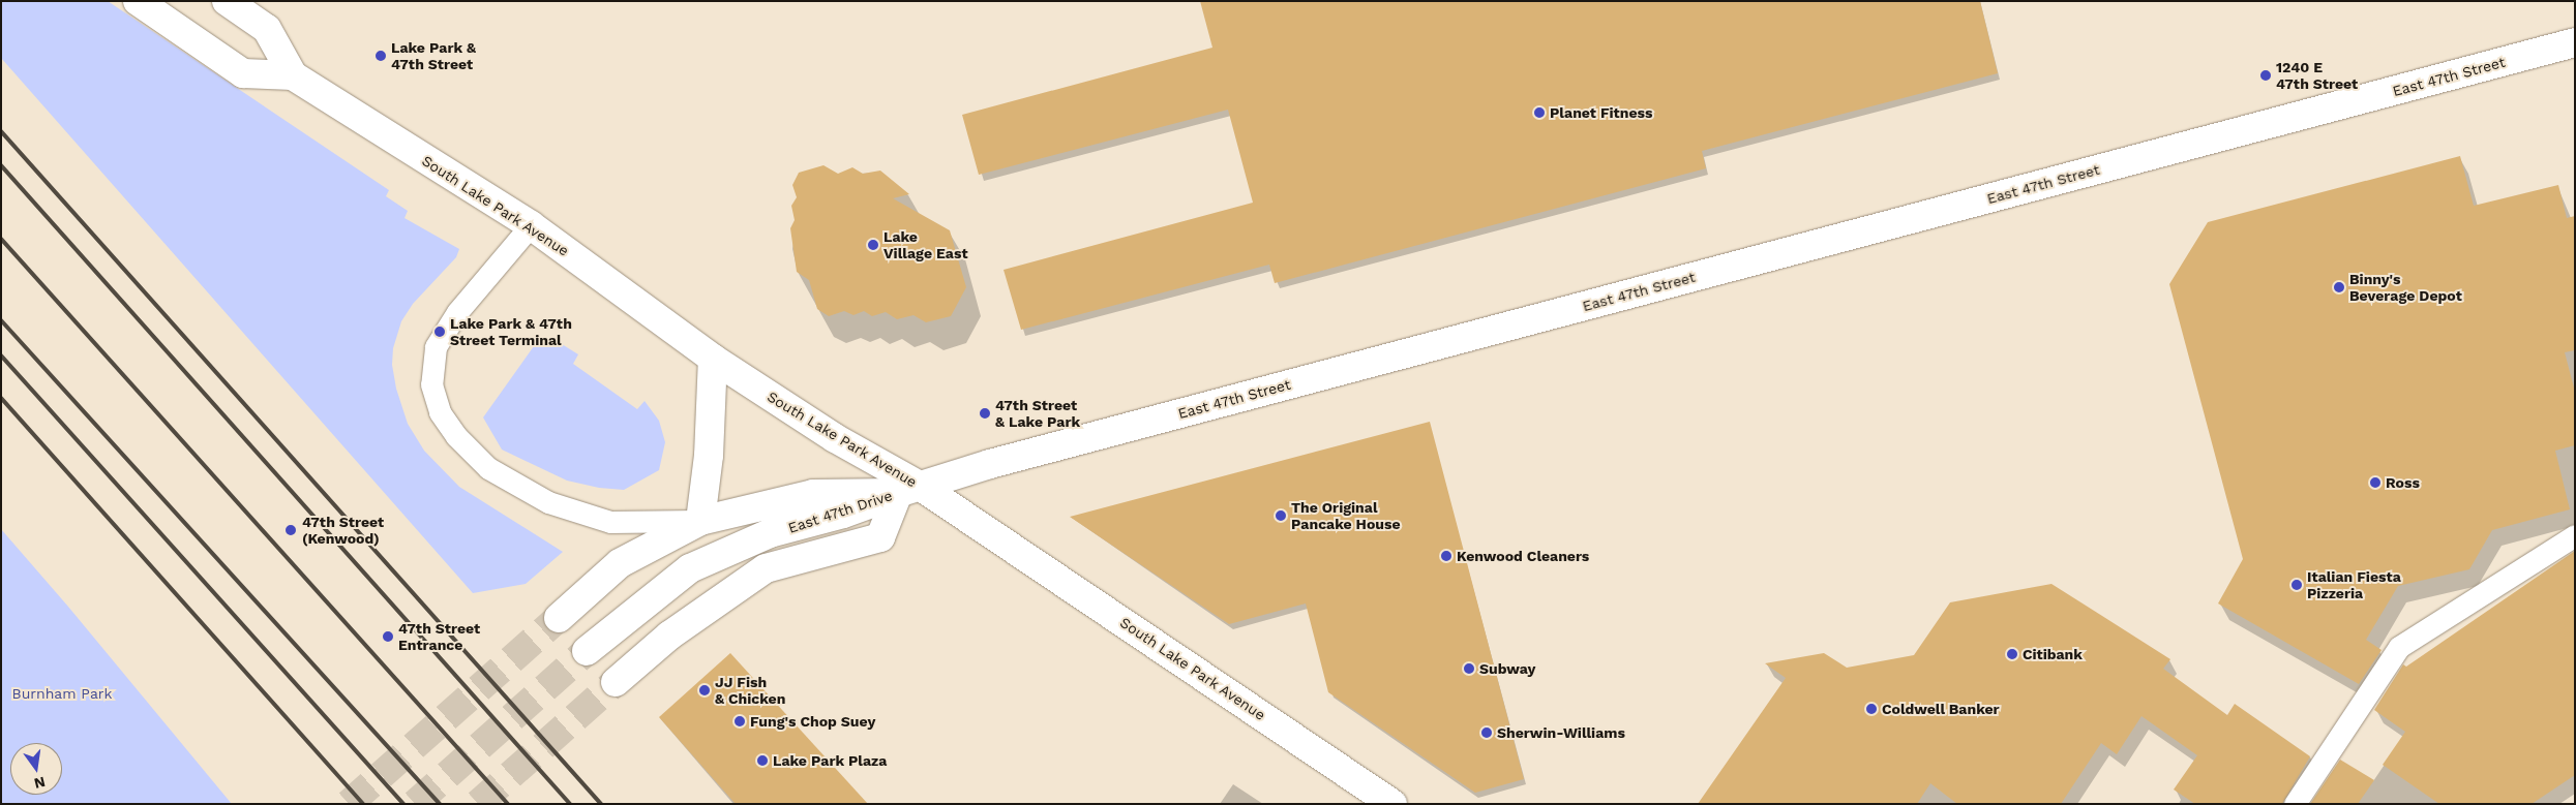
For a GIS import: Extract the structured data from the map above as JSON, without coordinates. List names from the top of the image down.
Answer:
{
  "streets": {
    "main road": ["East 47th Street", "South Lake Park Avenue", "East 47th Drive"]
  },
  "crossings": [
    ["East 47th Street", "South Lake Park Avenue"],
    ["East 47th Street", "East 47th Drive"],
    ["South Lake Park Avenue", "East 47th Drive"]
  ],
  "parks": ["Burnham Park"],
  "places": [
    "Lake Park & 47th Street",
    "1240 E 47th Street",
    "Planet Fitness",
    "Lake Village East",
    "Binny's Beverage Depot",
    "Lake Park & 47th Street Terminal",
    "47th Street & Lake Park",
    "Ross",
    "The Original Pancake House",
    "47th Street (Kenwood)",
    "Kenwood Cleaners",
    "Italian Fiesta Pizzeria",
    "47th Street Entrance",
    "Citibank",
    "Subway",
    "JJ Fish & Chicken",
    "Coldwell Banker",
    "Fung's Chop Suey",
    "Sherwin-Williams",
    "Lake Park Plaza"
  ],
  "north": "bottom"
}
